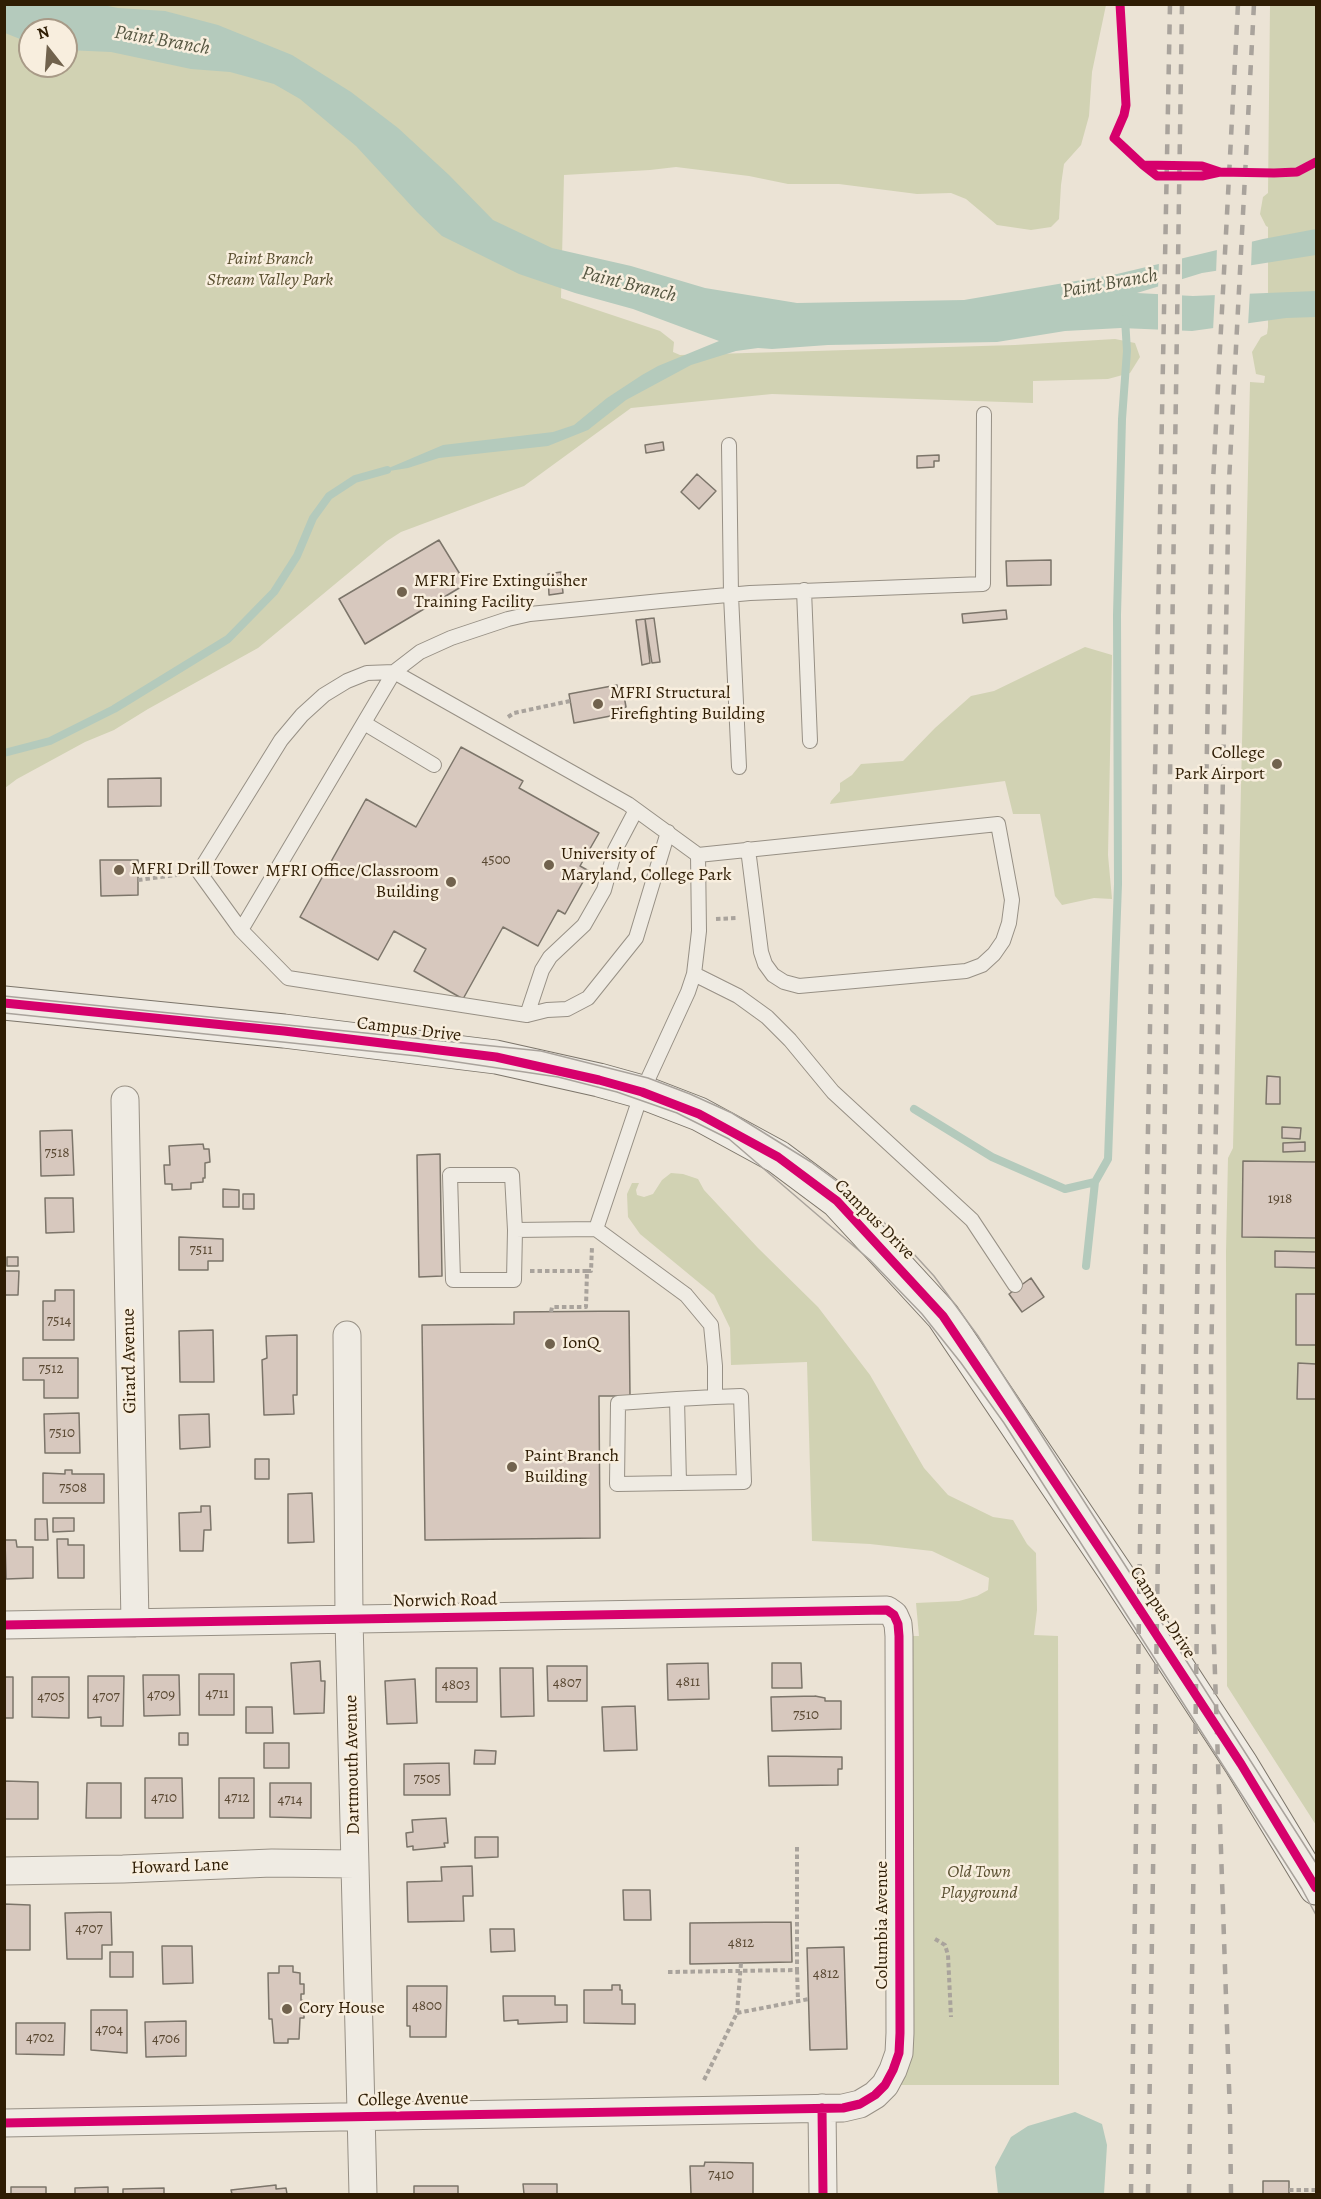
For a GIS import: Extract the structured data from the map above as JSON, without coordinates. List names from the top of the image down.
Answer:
{
  "streets": {
    "main road": ["Campus Drive"],
    "street": [
      "Girard Avenue",
      "Norwich Road",
      "Dartmouth Avenue",
      "Howard Lane",
      "Columbia Avenue",
      "College Avenue"
    ]
  },
  "crossings": [
    ["Girard Avenue", "Norwich Road"],
    ["Norwich Road", "Dartmouth Avenue"],
    ["Norwich Road", "Columbia Avenue"],
    ["Dartmouth Avenue", "Howard Lane"],
    ["Dartmouth Avenue", "College Avenue"],
    ["Columbia Avenue", "College Avenue"]
  ],
  "water": ["Paint Branch"],
  "parks": ["Paint Branch Stream Valley Park", "Old Town Playground"],
  "places": [
    "MFRI Fire Extinguisher Training Facility",
    "MFRI Structural Firefighting Building",
    "College Park Airport",
    "University of Maryland, College Park",
    "MFRI Drill Tower",
    "MFRI Office/Classroom Building",
    "IonQ",
    "Paint Branch Building",
    "Cory House"
  ],
  "house_numbers": [
    "4500",
    "7518",
    "1918",
    "7511",
    "7514",
    "7512",
    "7510",
    "7508",
    "4811",
    "4807",
    "4803",
    "4711",
    "4709",
    "4705",
    "4707",
    "7510",
    "7505",
    "4710",
    "4712",
    "4714",
    "4707",
    "4812",
    "4812",
    "4800",
    "4704",
    "4702",
    "4706",
    "7410"
  ],
  "north": "top"
}
